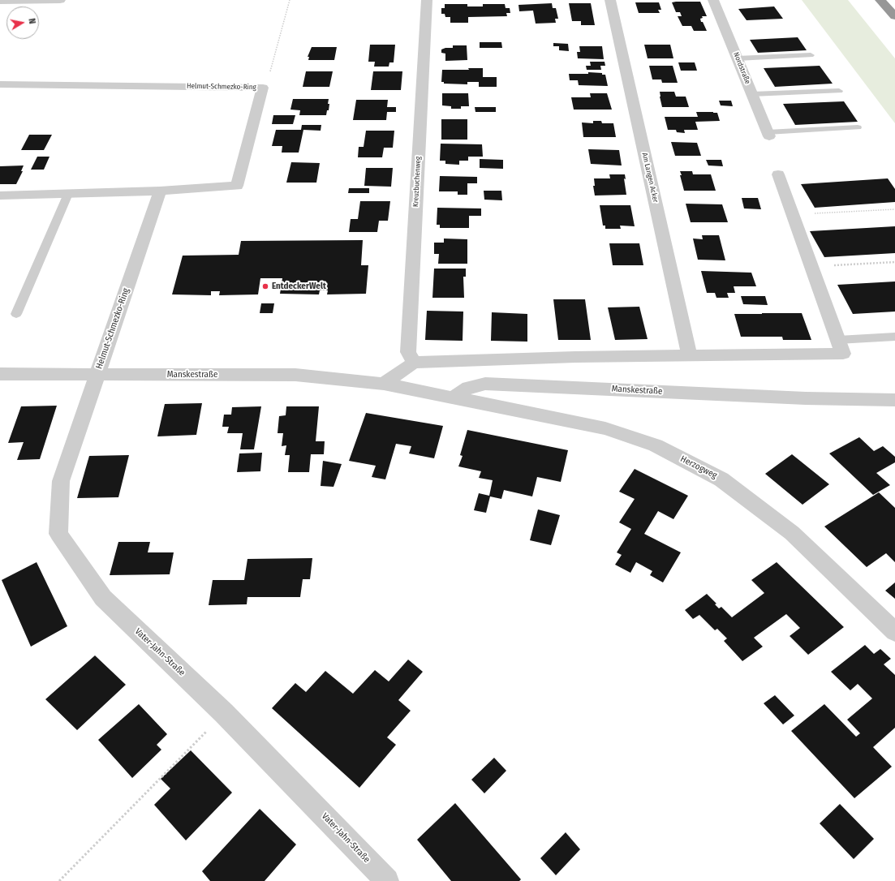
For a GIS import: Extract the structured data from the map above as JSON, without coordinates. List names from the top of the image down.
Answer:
{
  "streets": {
    "street": [
      "Nordstraße",
      "Helmut-Schmezko-Ring",
      "Am Langen Acker",
      "Kreuzbuchenweg",
      "Manskestraße",
      "Herzogweg",
      "Vater-Jahn-Straße"
    ]
  },
  "crossings": [
    ["Helmut-Schmezko-Ring", "Manskestraße"],
    ["Helmut-Schmezko-Ring", "Vater-Jahn-Straße"],
    ["Manskestraße", "Herzogweg"],
    ["Manskestraße", "Vater-Jahn-Straße"]
  ],
  "places": ["EntdeckerWelt"],
  "north": "right"
}
